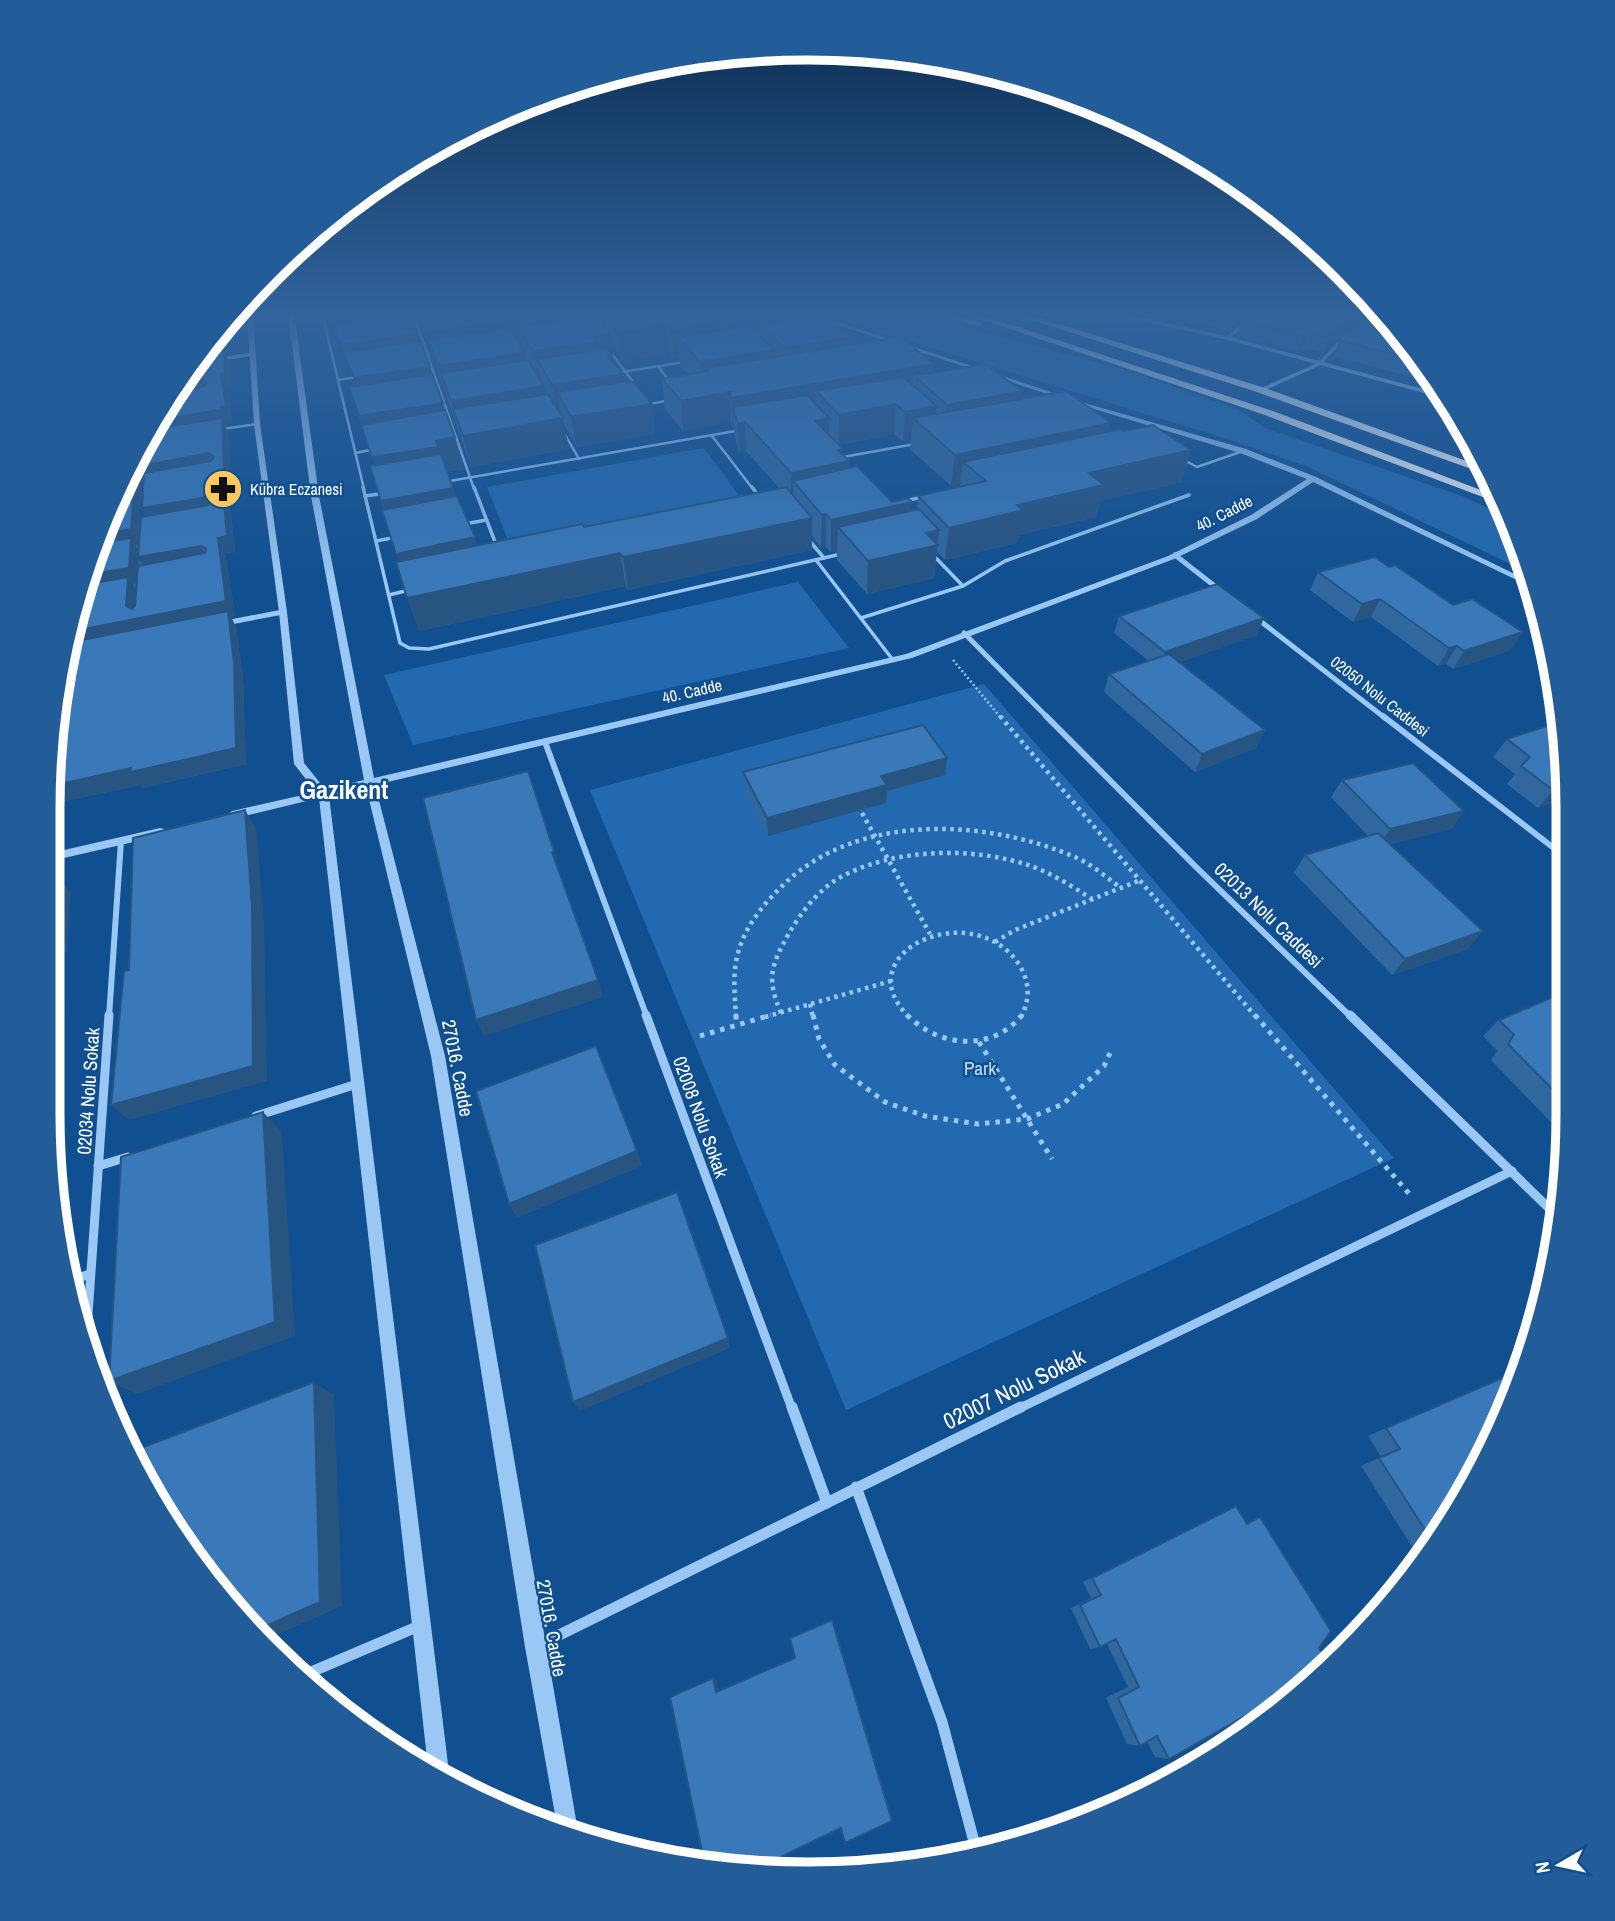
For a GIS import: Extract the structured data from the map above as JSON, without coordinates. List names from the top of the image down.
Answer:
{
  "streets": {
    "street": [
      "40. Cadde",
      "02050 Nolu Caddesi",
      "02013 Nolu Caddesi",
      "27016. Cadde",
      "02034 Nolu Sokak",
      "02008 Nolu Sokak",
      "02007 Nolu Sokak"
    ]
  },
  "crossings": [
    ["40. Cadde", "02013 Nolu Caddesi"],
    ["40. Cadde", "27016. Cadde"],
    ["40. Cadde", "02008 Nolu Sokak"],
    ["02013 Nolu Caddesi", "02007 Nolu Sokak"],
    ["27016. Cadde", "02007 Nolu Sokak"],
    ["02008 Nolu Sokak", "02007 Nolu Sokak"]
  ],
  "districts": ["Gazikent"],
  "parks": ["Park"],
  "places": {
    "pharmacy": ["Kübra Eczanesi"]
  },
  "north": "left"
}
